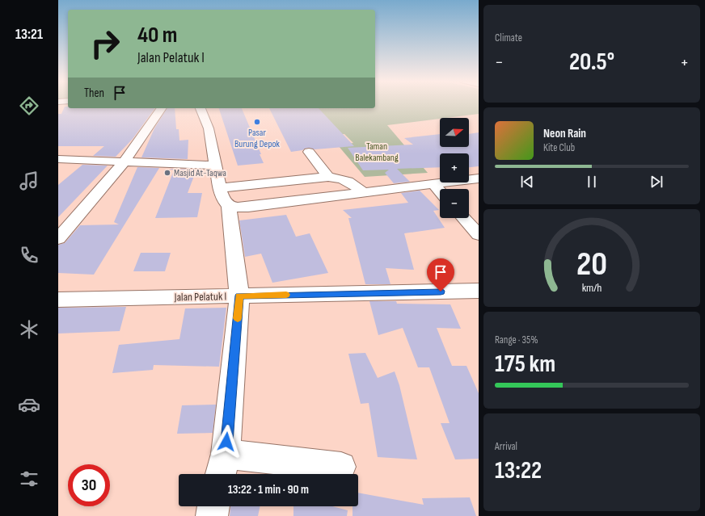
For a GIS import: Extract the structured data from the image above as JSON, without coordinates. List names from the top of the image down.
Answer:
{
  "streets": {
    "street": ["Jalan Pelatuk I"]
  },
  "parks": ["Taman Balekambang"],
  "places": ["Pasar Burung Depok", "Masjid At-Taqwa"],
  "north": "right",
  "page": {
    "tabs": "13:21",
    "tile": [
      "Climate",
      ["Range · 35%", "175 km"],
      ["Arrival", "13:22"]
    ],
    "turn": ["40 m", "Jalan Pelatuk I"],
    "heat": ["−", "20.5°", "+"],
    "then": "Then",
    "map_buttons": ["+", "−"],
    "song": ["Neon Rain", "Kite Club"],
    "limit": "30",
    "trip": "13:22 · 1 min · 90 m",
    "gauge": ["20", "km/h"]
  }
}
